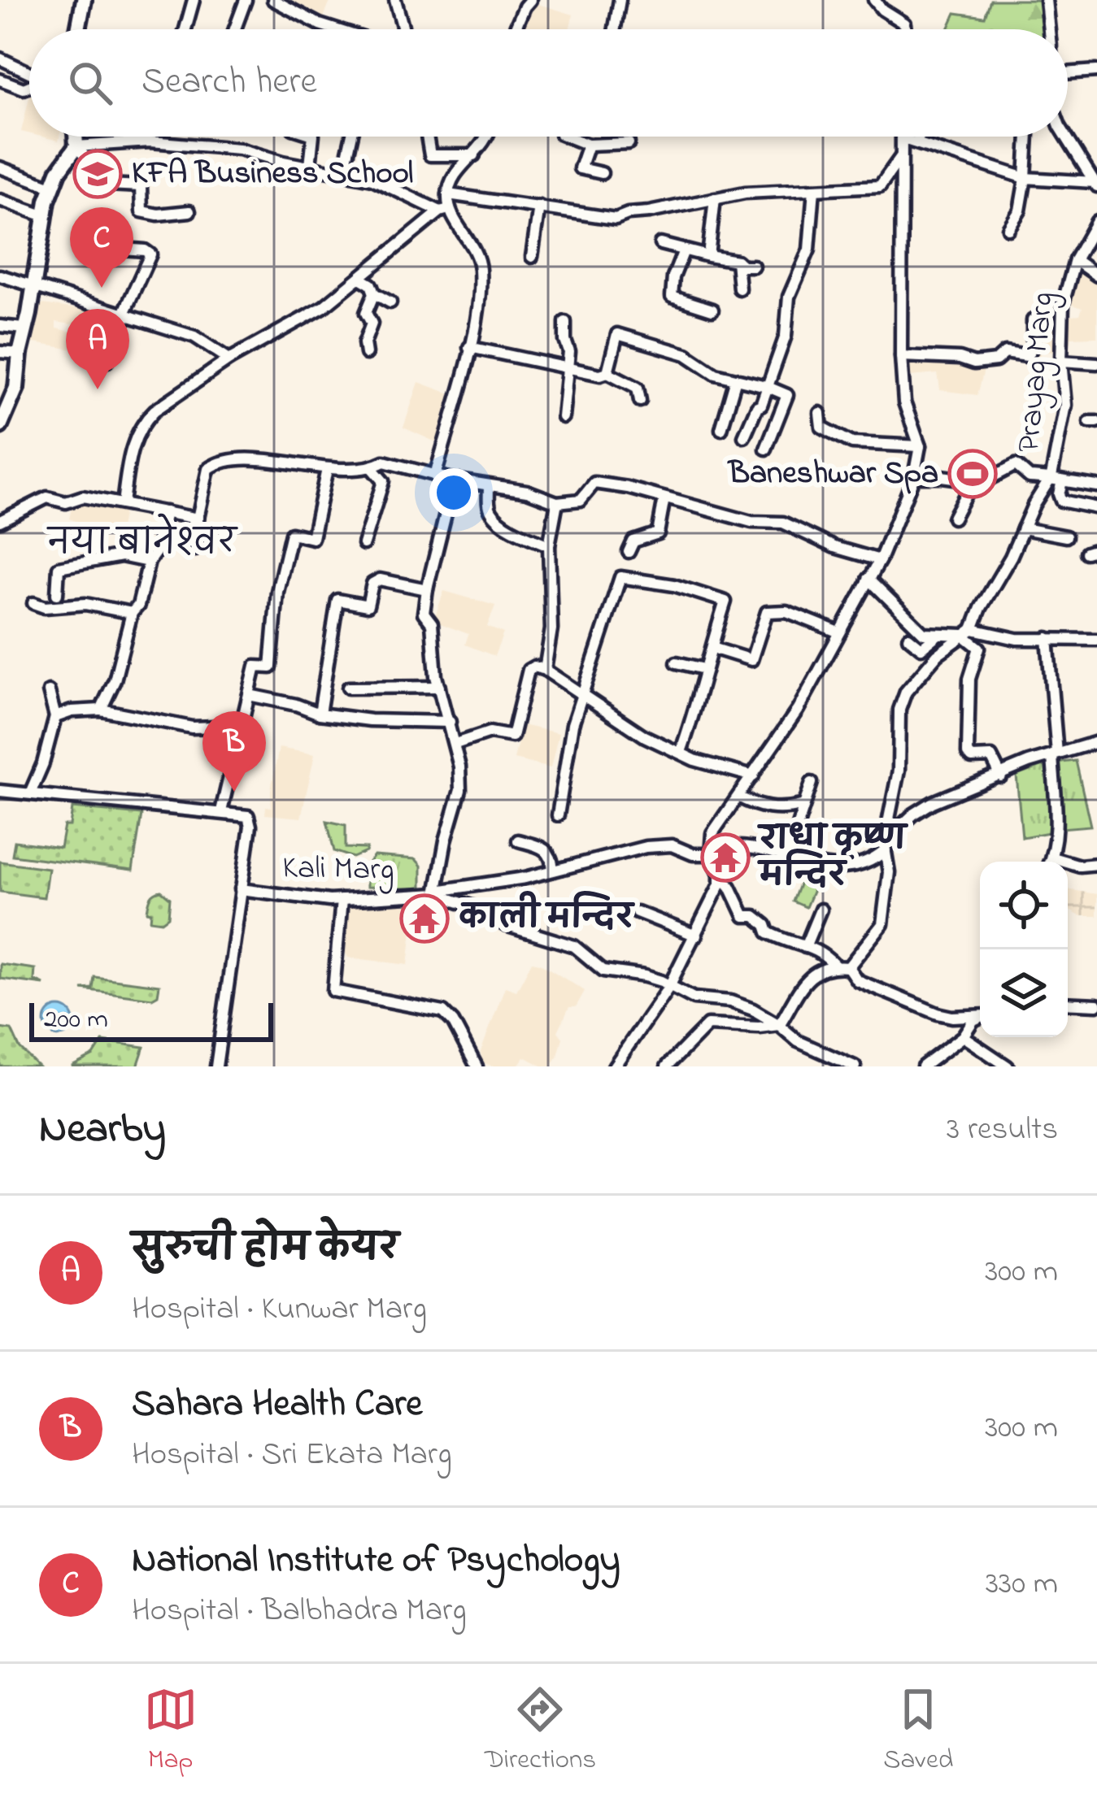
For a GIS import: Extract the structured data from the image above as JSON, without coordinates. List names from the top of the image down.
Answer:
{
  "streets": {
    "street": ["Prayag Marg", "Kali Marg"]
  },
  "districts": ["नया बानेश्वर"],
  "places": {
    "school or university": ["KFA Business School"],
    "sports": ["Baneshwar Spa"],
    "temple": ["राधा कृष्ण मन्दिर", "काली मन्दिर"]
  },
  "scale_bar": "200 m",
  "page": {
    "search": "Search here",
    "pins": ["C", "A", "B"],
    "scale": "200 m",
    "heading": ["Nearby", "3 results"],
    "list": [
      {
        "mark": "A",
        "name": "सुरुची होम केयर",
        "note": "Hospital · Kunwar Marg",
        "value": "300 m"
      },
      {
        "mark": "B",
        "name": "Sahara Health Care",
        "note": "Hospital · Sri Ekata Marg",
        "value": "300 m"
      },
      {
        "mark": "C",
        "name": "National Institute of Psychology",
        "note": "Hospital · Balbhadra Marg",
        "value": "330 m"
      }
    ],
    "nav": ["Map", "Directions", "Saved"]
  }
}
